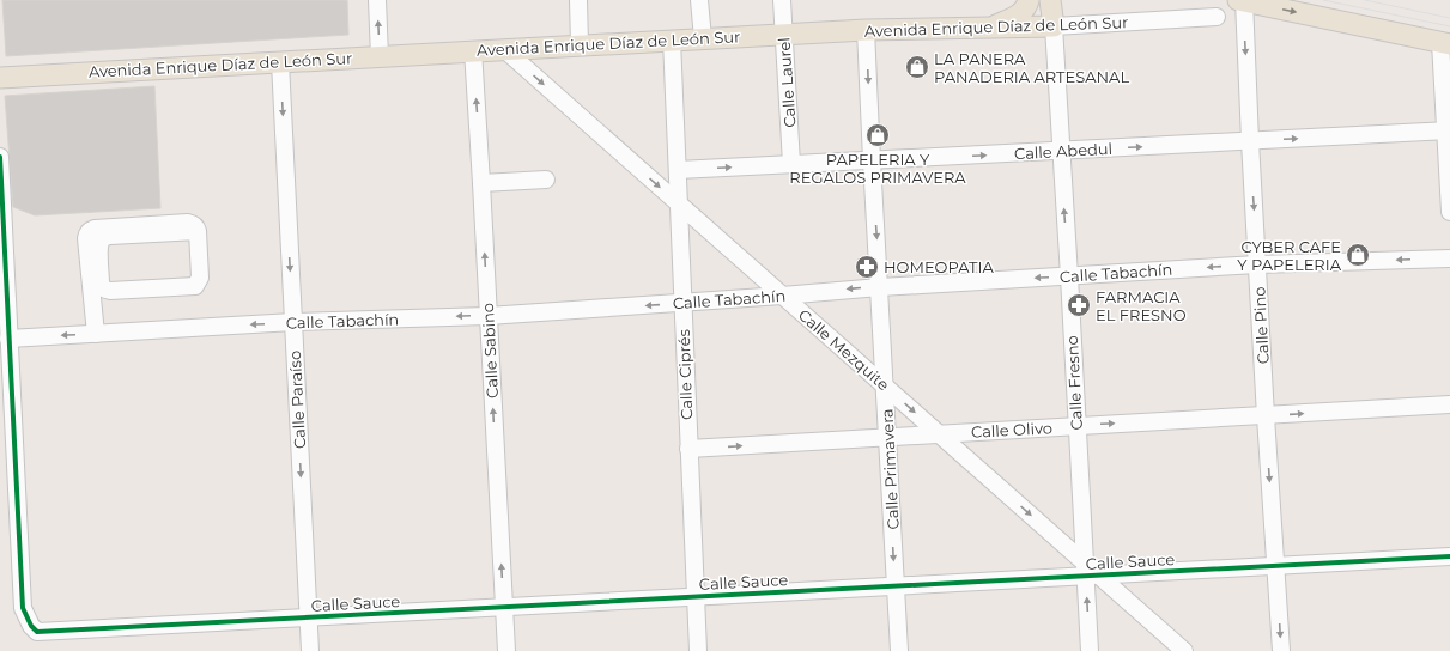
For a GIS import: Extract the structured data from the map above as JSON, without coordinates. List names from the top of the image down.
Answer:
{
  "streets": {
    "main road": ["Avenida Enrique Díaz de León Sur", "Calle Fresno"],
    "street": [
      "Calle Laurel",
      "Calle Abedul",
      "Calle Tabachín",
      "Calle Pino",
      "Calle Mezquite",
      "Calle Sabino",
      "Calle Ciprés",
      "Calle Paraíso",
      "Calle Olivo",
      "Calle Primavera",
      "Calle Sauce"
    ]
  },
  "crossings": [
    ["Avenida Enrique Díaz de León Sur", "Calle Laurel"],
    ["Avenida Enrique Díaz de León Sur", "Calle Mezquite"],
    ["Avenida Enrique Díaz de León Sur", "Calle Sabino"],
    ["Avenida Enrique Díaz de León Sur", "Calle Ciprés"],
    ["Avenida Enrique Díaz de León Sur", "Calle Fresno"],
    ["Avenida Enrique Díaz de León Sur", "Calle Paraíso"],
    ["Avenida Enrique Díaz de León Sur", "Calle Primavera"],
    ["Calle Laurel", "Calle Abedul"],
    ["Calle Abedul", "Calle Pino"],
    ["Calle Abedul", "Calle Ciprés"],
    ["Calle Abedul", "Calle Fresno"],
    ["Calle Abedul", "Calle Primavera"],
    ["Calle Tabachín", "Calle Pino"],
    ["Calle Tabachín", "Calle Mezquite"],
    ["Calle Tabachín", "Calle Sabino"],
    ["Calle Tabachín", "Calle Ciprés"],
    ["Calle Tabachín", "Calle Fresno"],
    ["Calle Tabachín", "Calle Paraíso"],
    ["Calle Tabachín", "Calle Primavera"],
    ["Calle Tabachín", "Calle Sauce"],
    ["Calle Pino", "Calle Olivo"],
    ["Calle Pino", "Calle Sauce"],
    ["Calle Mezquite", "Calle Ciprés"],
    ["Calle Mezquite", "Calle Fresno"],
    ["Calle Mezquite", "Calle Olivo"],
    ["Calle Mezquite", "Calle Primavera"],
    ["Calle Mezquite", "Calle Sauce"],
    ["Calle Sabino", "Calle Sauce"],
    ["Calle Ciprés", "Calle Olivo"],
    ["Calle Ciprés", "Calle Sauce"],
    ["Calle Fresno", "Calle Olivo"],
    ["Calle Fresno", "Calle Sauce"],
    ["Calle Paraíso", "Calle Sauce"],
    ["Calle Olivo", "Calle Primavera"],
    ["Calle Primavera", "Calle Sauce"]
  ],
  "one_way": [
    "Calle Abedul",
    "Calle Tabachín",
    "Calle Pino",
    "Calle Mezquite",
    "Calle Sabino",
    "Calle Paraíso",
    "Calle Olivo",
    "Calle Primavera"
  ],
  "places": {
    "shop": ["LA PANERA PANADERIA ARTESANAL", "PAPELERIA Y REGALOS PRIMAVERA", "CYBER CAFE Y PAPELERIA"],
    "pharmacy": ["HOMEOPATIA", "FARMACIA EL FRESNO"]
  }
}
